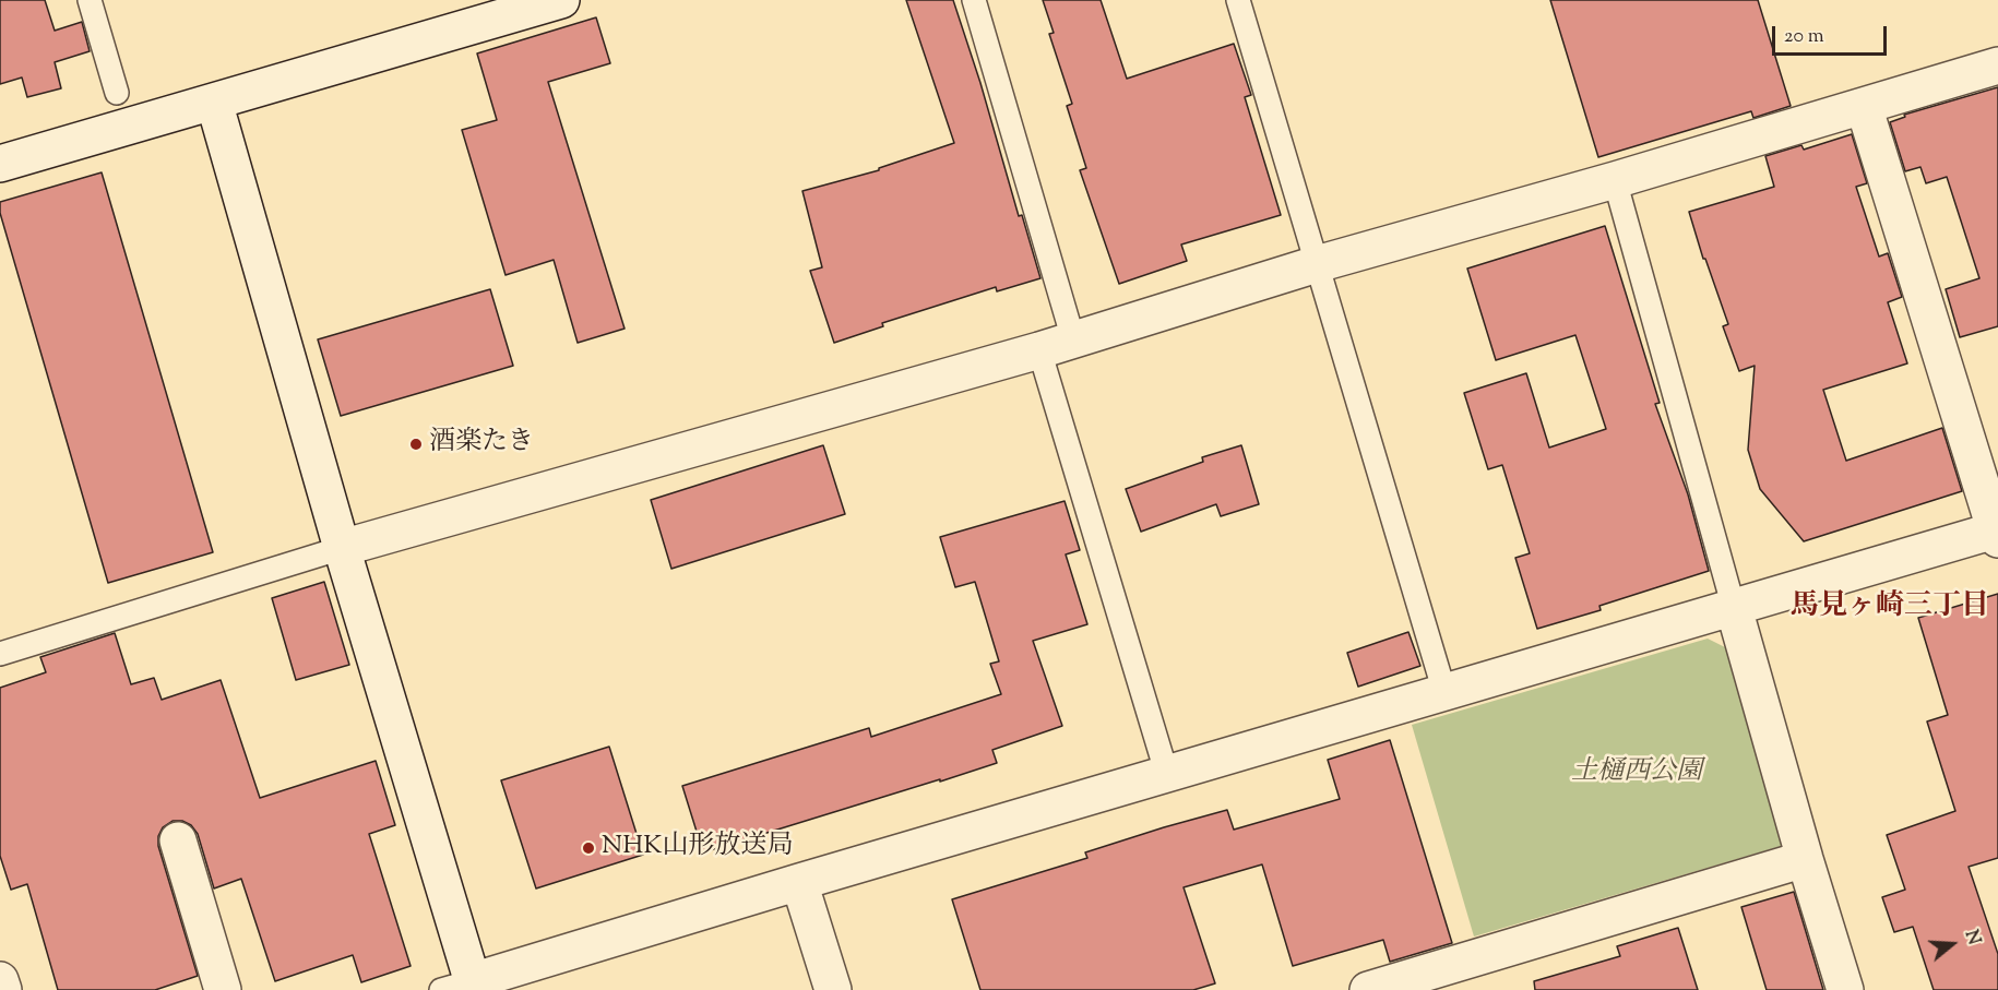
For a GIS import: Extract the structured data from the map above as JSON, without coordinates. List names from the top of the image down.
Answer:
{
  "districts": ["馬見ヶ崎三丁目"],
  "parks": ["土樋西公園"],
  "places": ["酒楽たき", "NHK山形放送局"],
  "scale_bar": "20 m",
  "north": "right"
}
